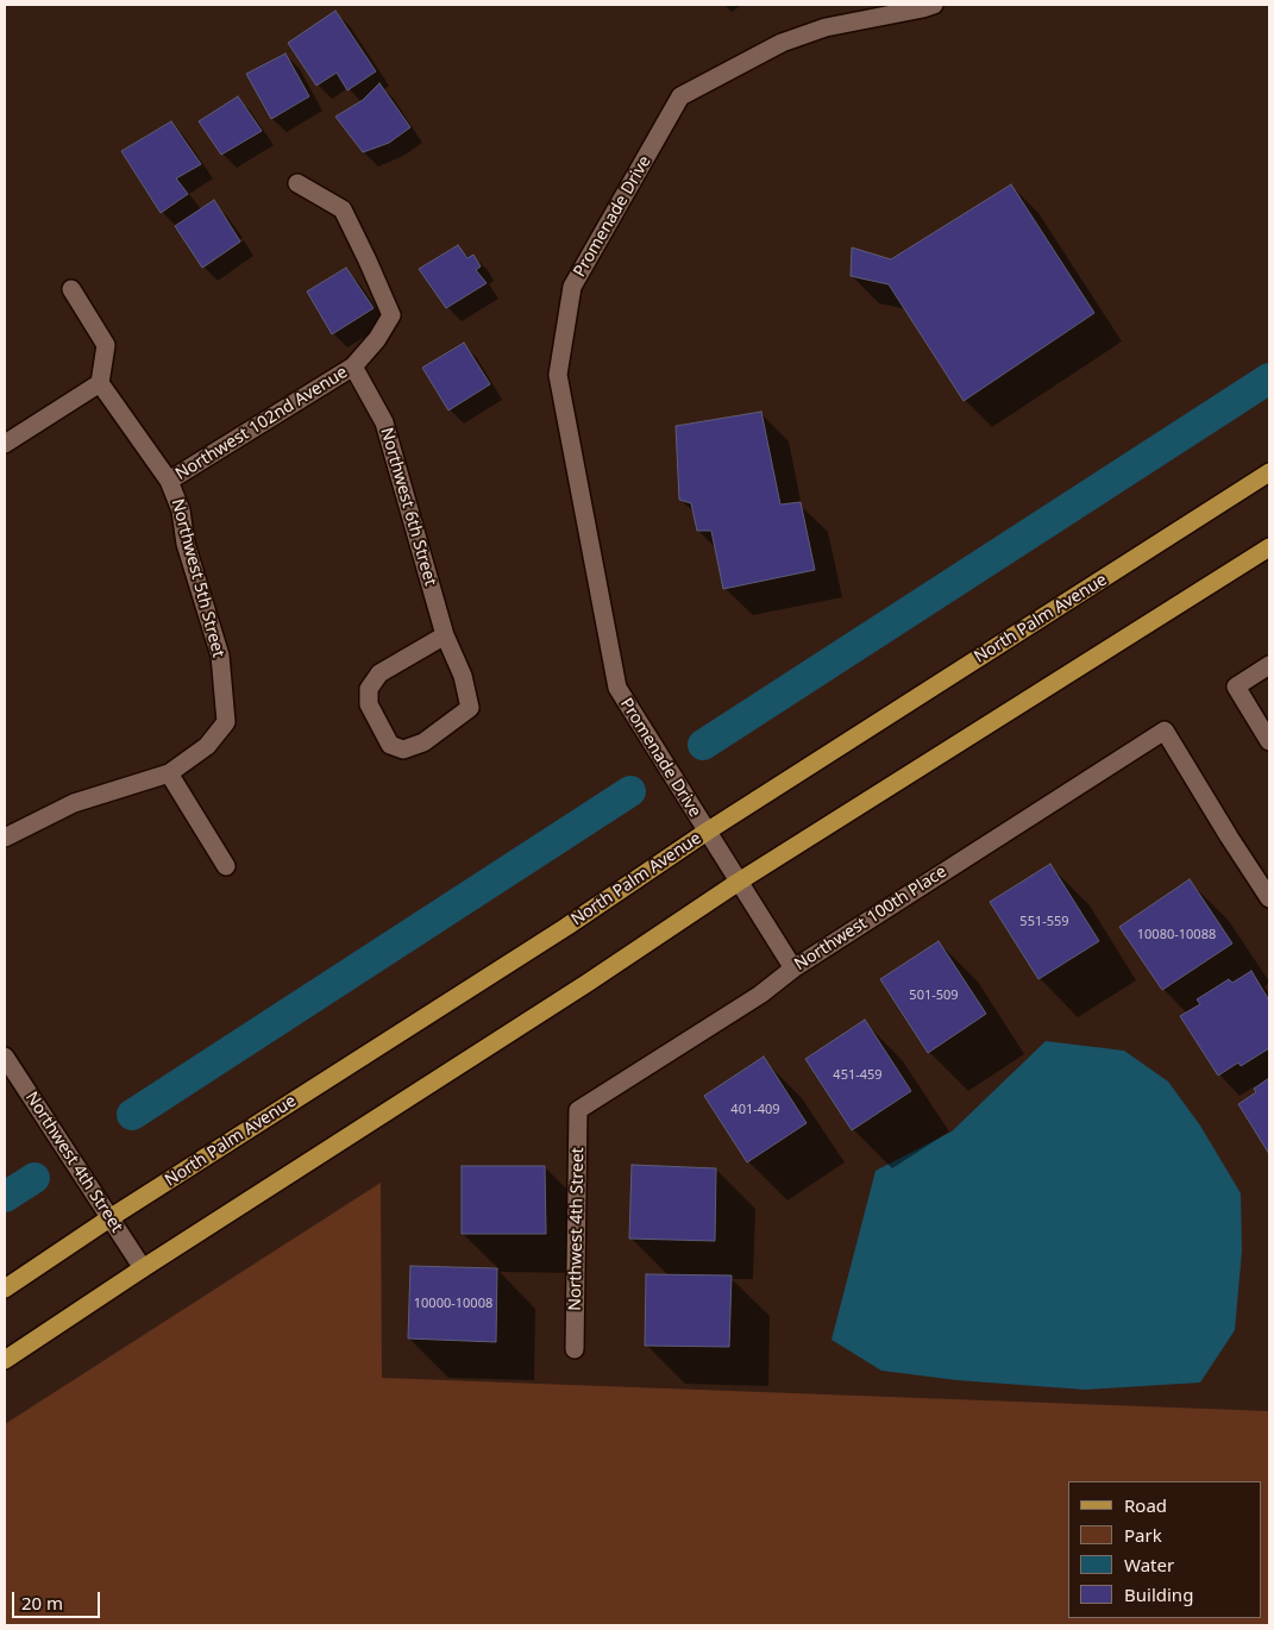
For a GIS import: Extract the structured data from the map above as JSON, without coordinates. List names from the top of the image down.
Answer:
{
  "streets": {
    "main road": ["North Palm Avenue"],
    "street": [
      "Promenade Drive",
      "Northwest 102nd Avenue",
      "Northwest 6th Street",
      "Northwest 5th Street",
      "Northwest 100th Place",
      "Northwest 4th Street"
    ]
  },
  "crossings": [
    ["Promenade Drive", "North Palm Avenue"],
    ["Northwest 102nd Avenue", "Northwest 6th Street"],
    ["Northwest 102nd Avenue", "Northwest 5th Street"],
    ["North Palm Avenue", "Northwest 4th Street"],
    ["Northwest 100th Place", "Northwest 4th Street"]
  ],
  "house_numbers": [
    "551-559",
    "10080-10088",
    "501-509",
    "451-459",
    "401-409",
    "10000-10008"
  ],
  "legend": [
    "Road",
    "Park",
    "Water",
    "Building"
  ],
  "scale_bar": "20 m"
}
